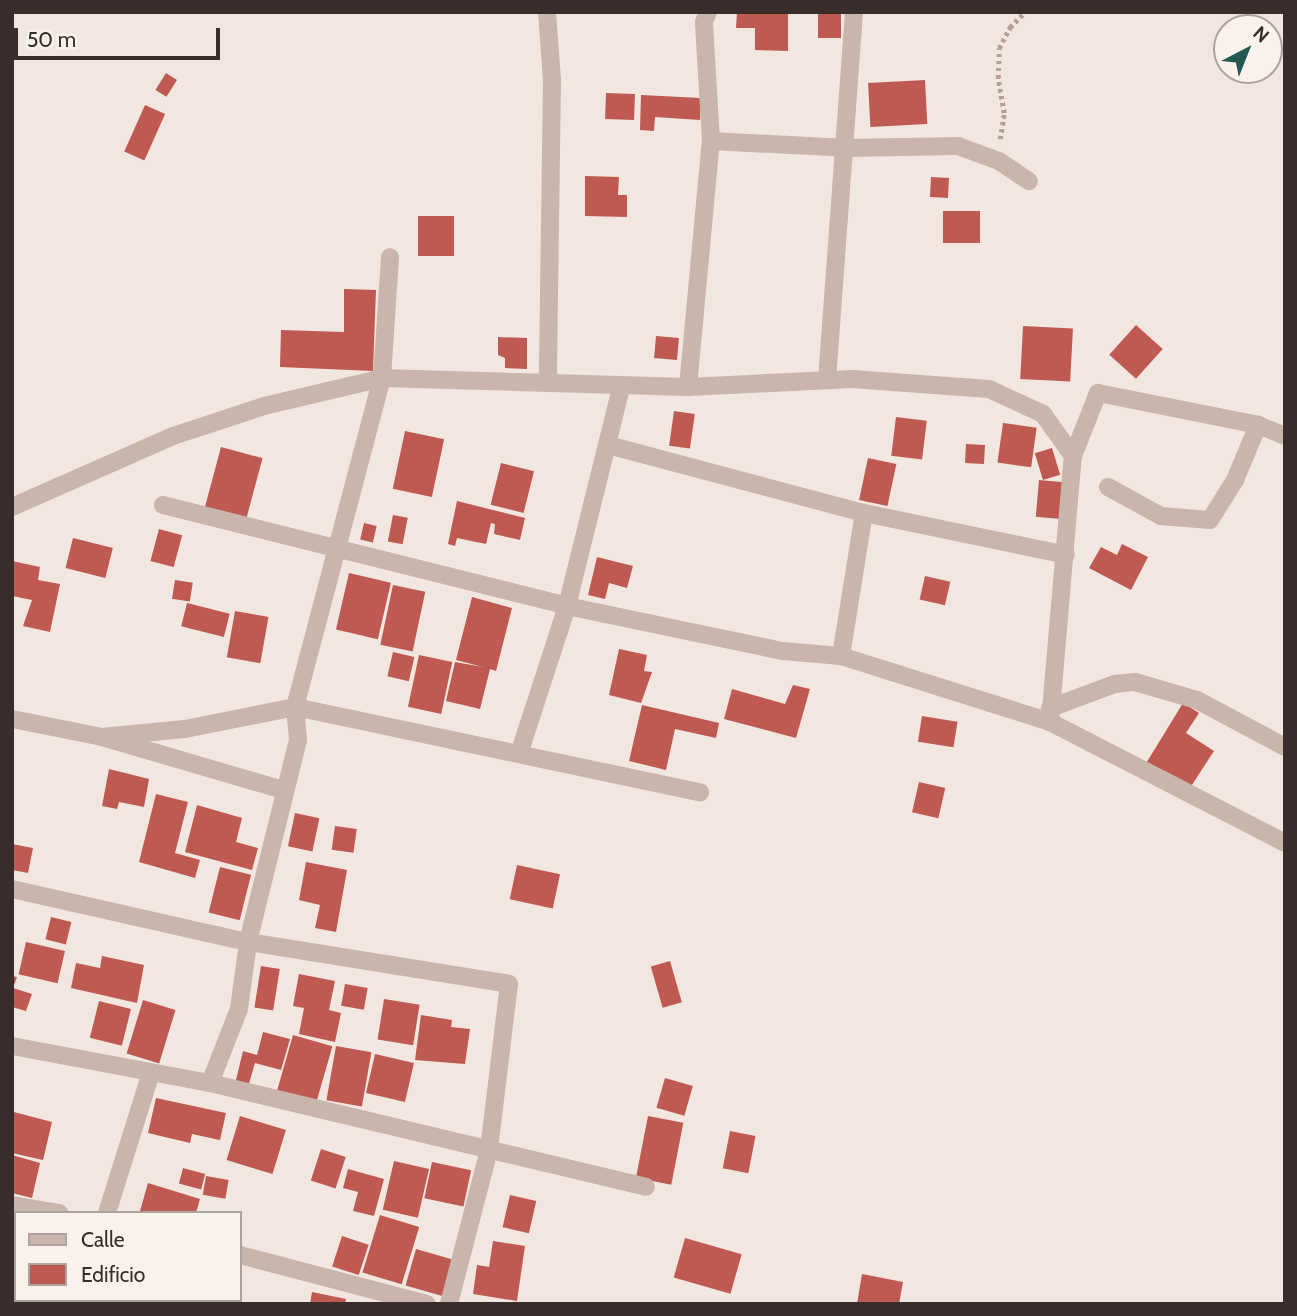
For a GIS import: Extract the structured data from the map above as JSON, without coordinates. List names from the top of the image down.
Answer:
{
  "legend": ["Calle", "Edificio"],
  "scale_bar": "50 m",
  "north": "top right"
}
